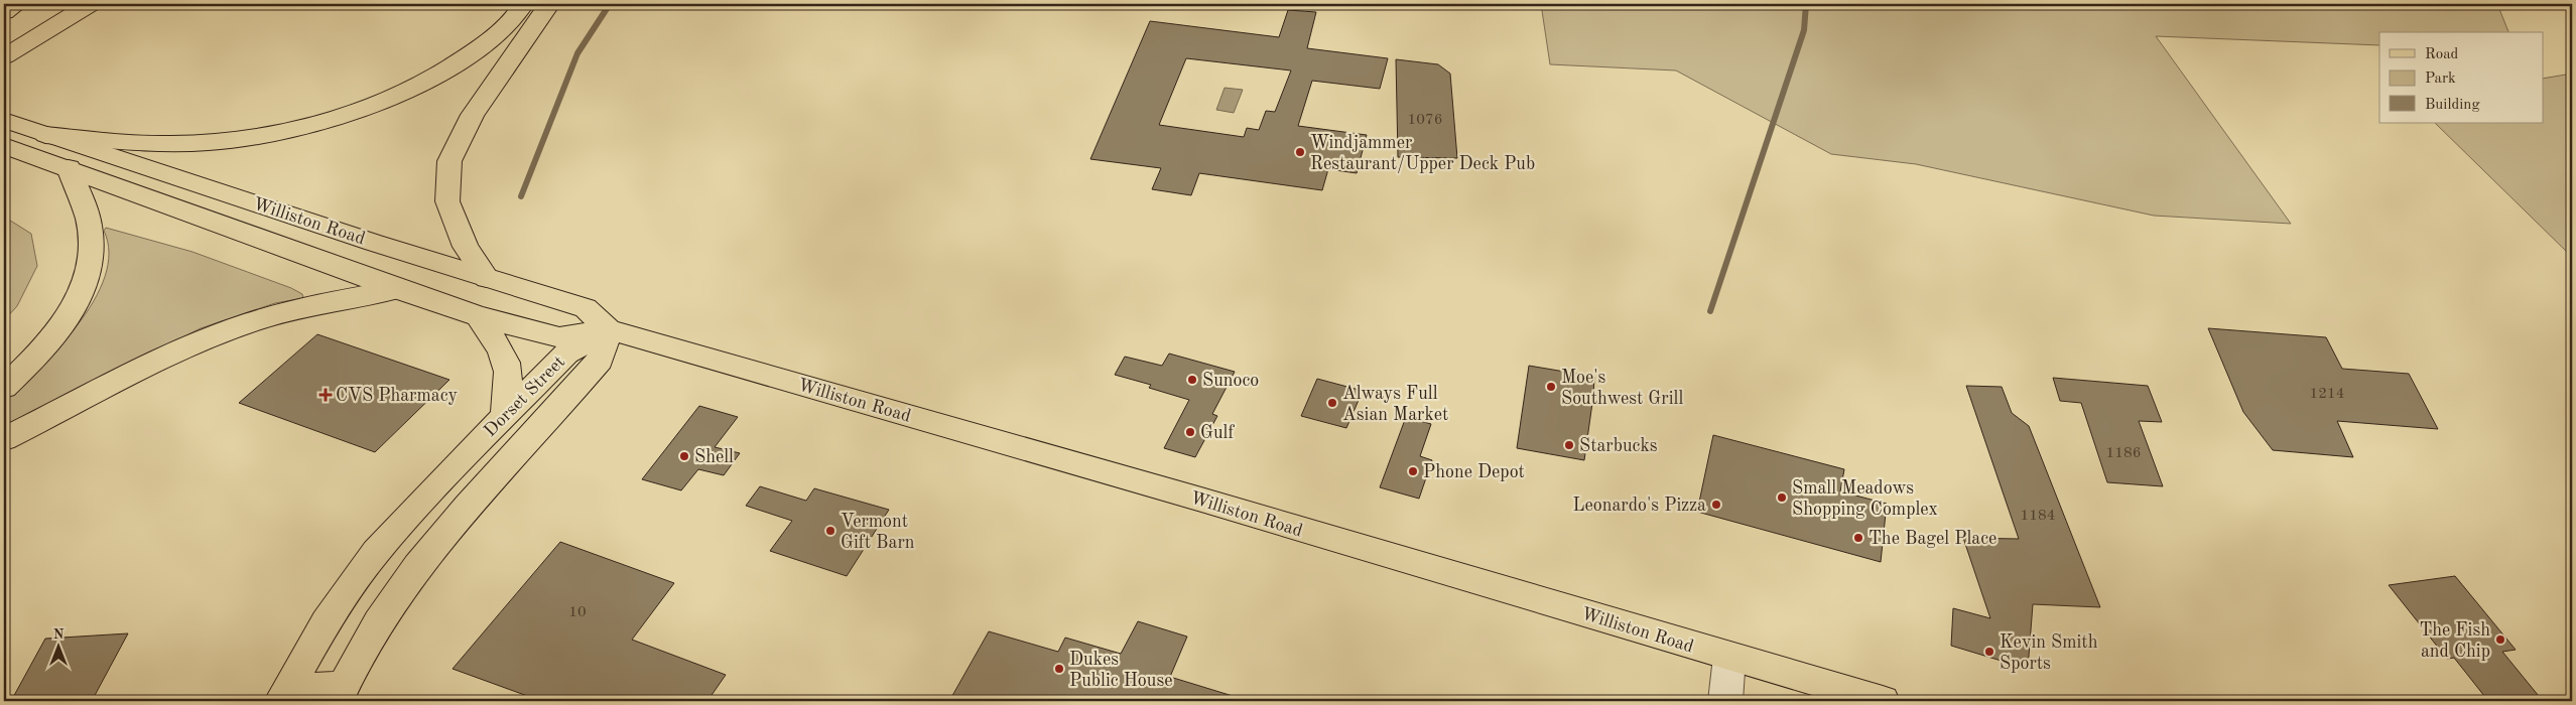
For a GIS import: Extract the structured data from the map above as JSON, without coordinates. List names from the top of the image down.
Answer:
{
  "streets": {
    "main road": ["Williston Road", "Dorset Street"]
  },
  "crossings": [
    ["Williston Road", "Dorset Street"]
  ],
  "places": {
    "other": [
      "Windjammer Restaurant/Upper Deck Pub",
      "Sunoco",
      "Moe's Southwest Grill",
      "Always Full Asian Market",
      "Gulf",
      "Starbucks",
      "Shell",
      "Phone Depot",
      "Small Meadows Shopping Complex",
      "Leonardo's Pizza",
      "Vermont Gift Barn",
      "The Bagel Place",
      "The Fish and Chip",
      "Kevin Smith Sports",
      "Dukes Public House"
    ],
    "health": ["CVS Pharmacy"]
  },
  "house_numbers": [
    "1076",
    "1214",
    "1186",
    "1184",
    "10"
  ],
  "legend": ["Road", "Park", "Building"],
  "north": "top"
}
